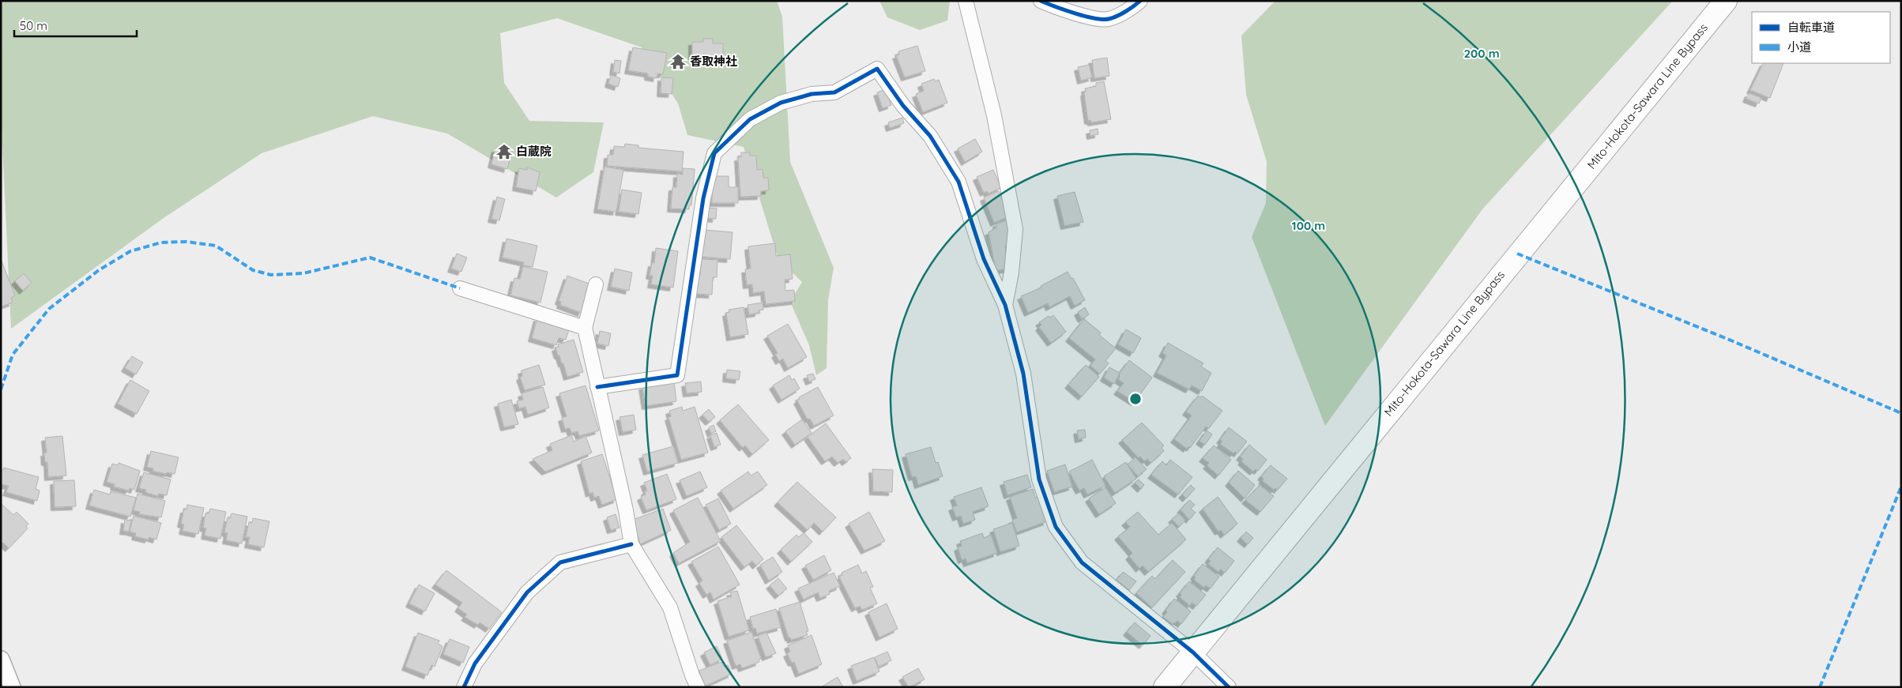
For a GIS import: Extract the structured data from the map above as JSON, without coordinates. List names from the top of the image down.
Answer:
{
  "streets": {
    "main road": ["Mito-Hokota-Sawara Line Bypass"]
  },
  "places": {
    "temple": ["香取神社", "白蔵院"]
  },
  "legend": ["自転車道", "小道"],
  "scale_bar": "50 m",
  "rings": ["200 m", "100 m"]
}
